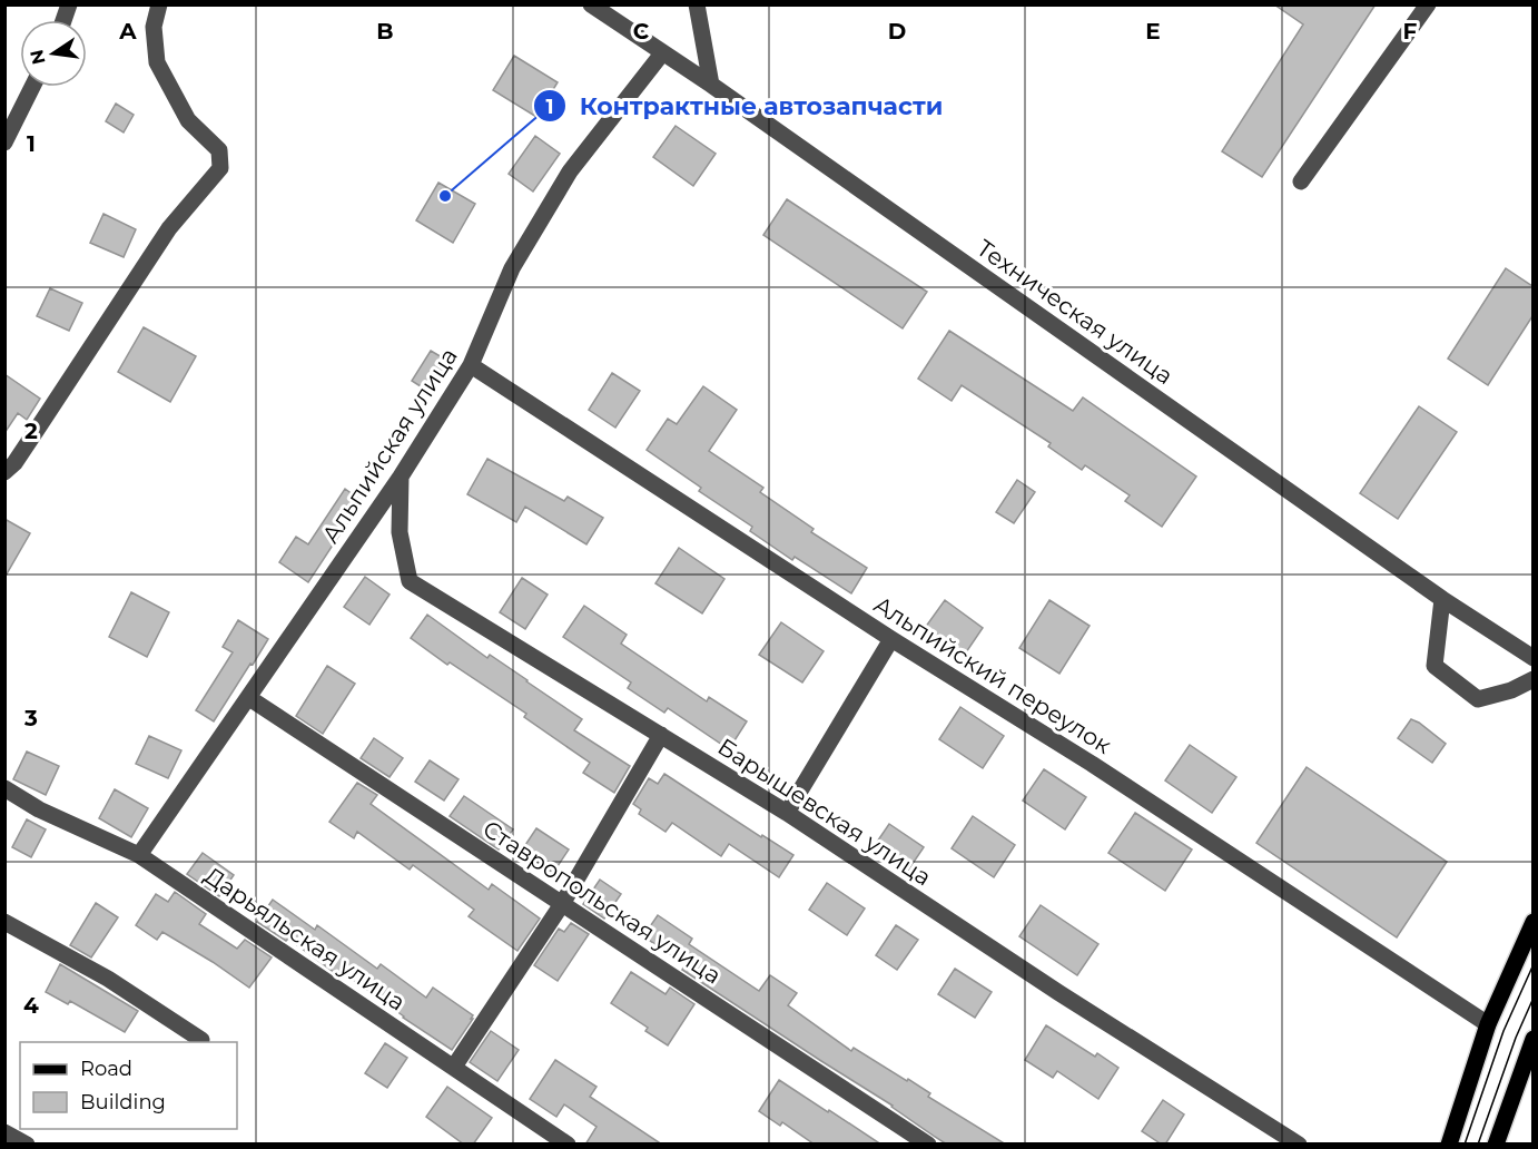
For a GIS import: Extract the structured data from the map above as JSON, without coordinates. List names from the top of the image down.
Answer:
{
  "streets": {
    "street": [
      "Техническая улица",
      "Альпийская улица",
      "Альпийский переулок",
      "Барышевская улица",
      "Ставропольская улица",
      "Дарьяльская улица"
    ]
  },
  "crossings": [
    ["Техническая улица", "Альпийская улица"],
    ["Альпийская улица", "Альпийский переулок"],
    ["Альпийская улица", "Барышевская улица"],
    ["Альпийская улица", "Ставропольская улица"],
    ["Альпийская улица", "Дарьяльская улица"]
  ],
  "places": ["Контрактные автозапчасти"],
  "legend": ["Road", "Building"],
  "north": "left",
  "grid": {
    "columns": [
      "A",
      "B",
      "C",
      "D",
      "E",
      "F"
    ],
    "rows": [
      "1",
      "2",
      "3",
      "4"
    ]
  }
}
